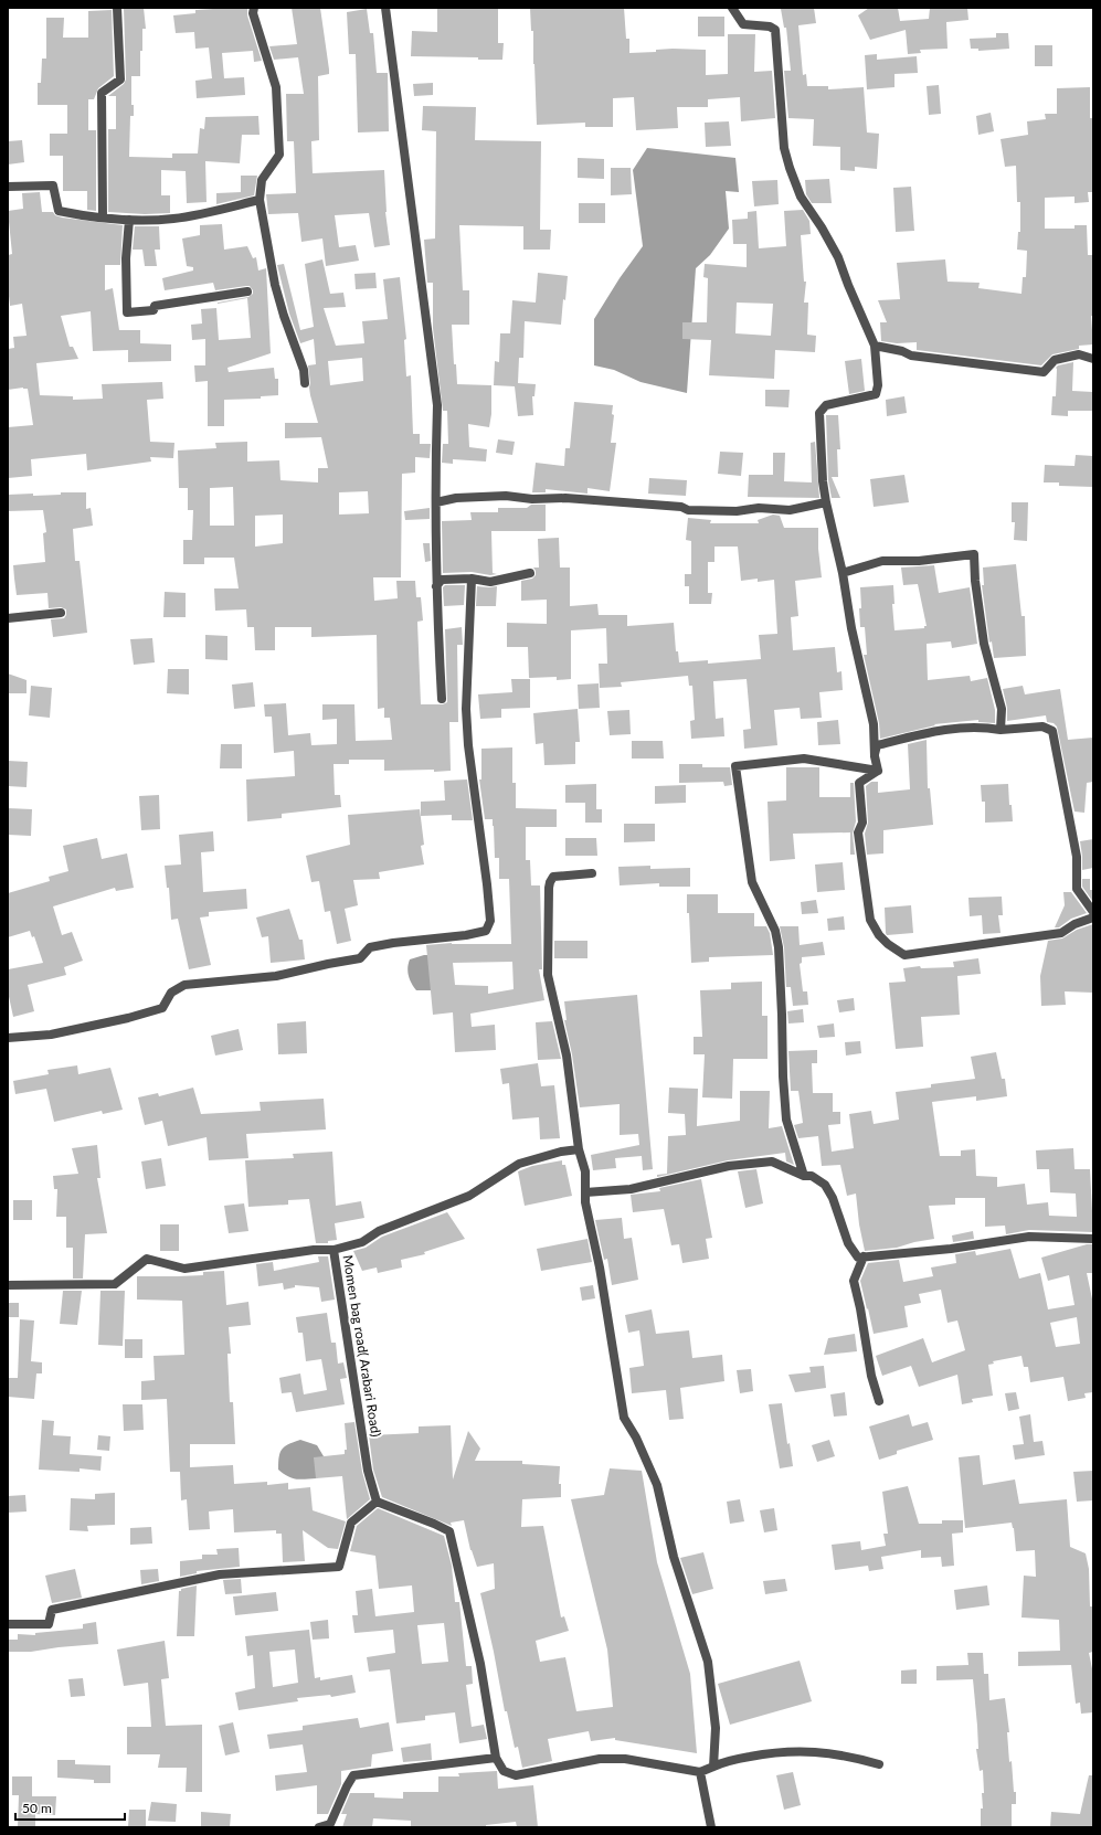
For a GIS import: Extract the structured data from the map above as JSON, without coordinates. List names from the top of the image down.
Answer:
{
  "streets": {
    "street": ["Momen bag road( Arabari Road)"]
  },
  "scale_bar": "50 m"
}
